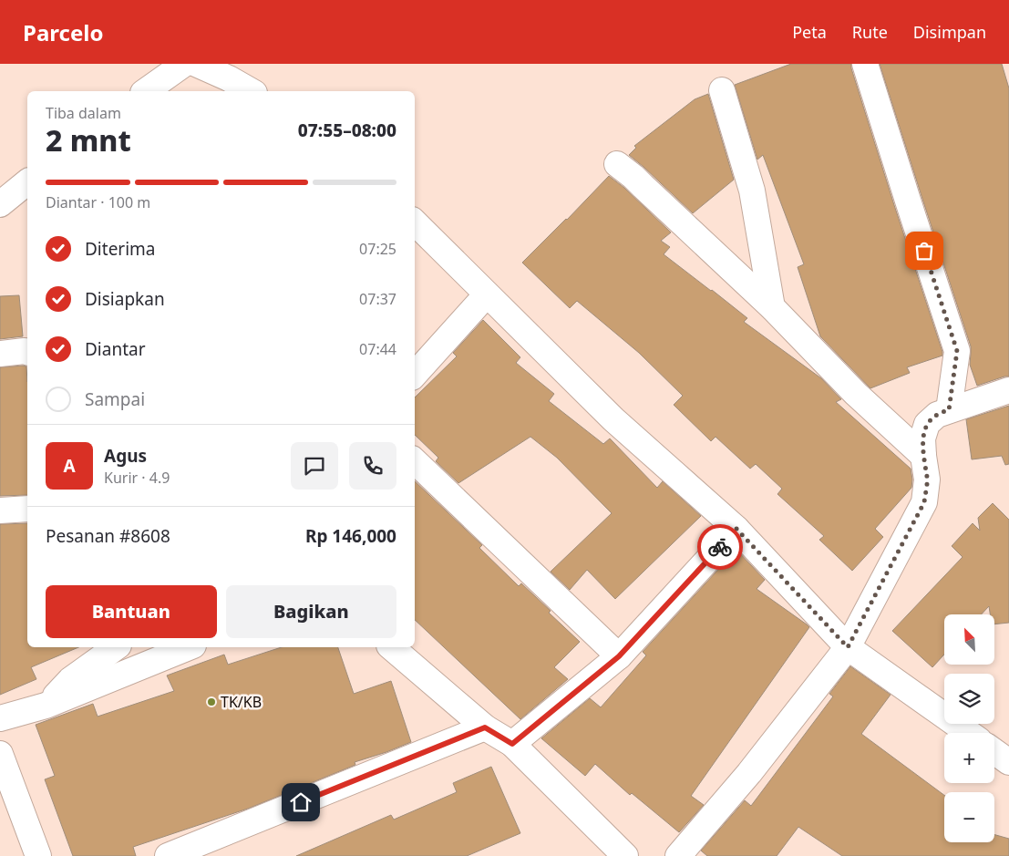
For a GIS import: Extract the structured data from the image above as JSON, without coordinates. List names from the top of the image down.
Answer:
{
  "places": ["TK/KB"],
  "north": "top left",
  "page": {
    "header": "Parcelo",
    "nav": ["Peta", "Rute", "Disimpan"],
    "heading": ["2 mnt", "Tiba dalam", "07:55–08:00"],
    "panel": [
      "Agus",
      "Kurir · 4.9",
      "Pesanan #8608",
      "Rp 146,000"
    ],
    "bar": "Diantar · 100 m",
    "list": [
      ["Diterima", "07:25"],
      ["Disiapkan", "07:37"],
      ["Diantar", "07:44"],
      "Sampai"
    ],
    "round": "A",
    "buttons": ["Bantuan", "Bagikan"],
    "map_buttons": ["+", "−"]
  }
}
